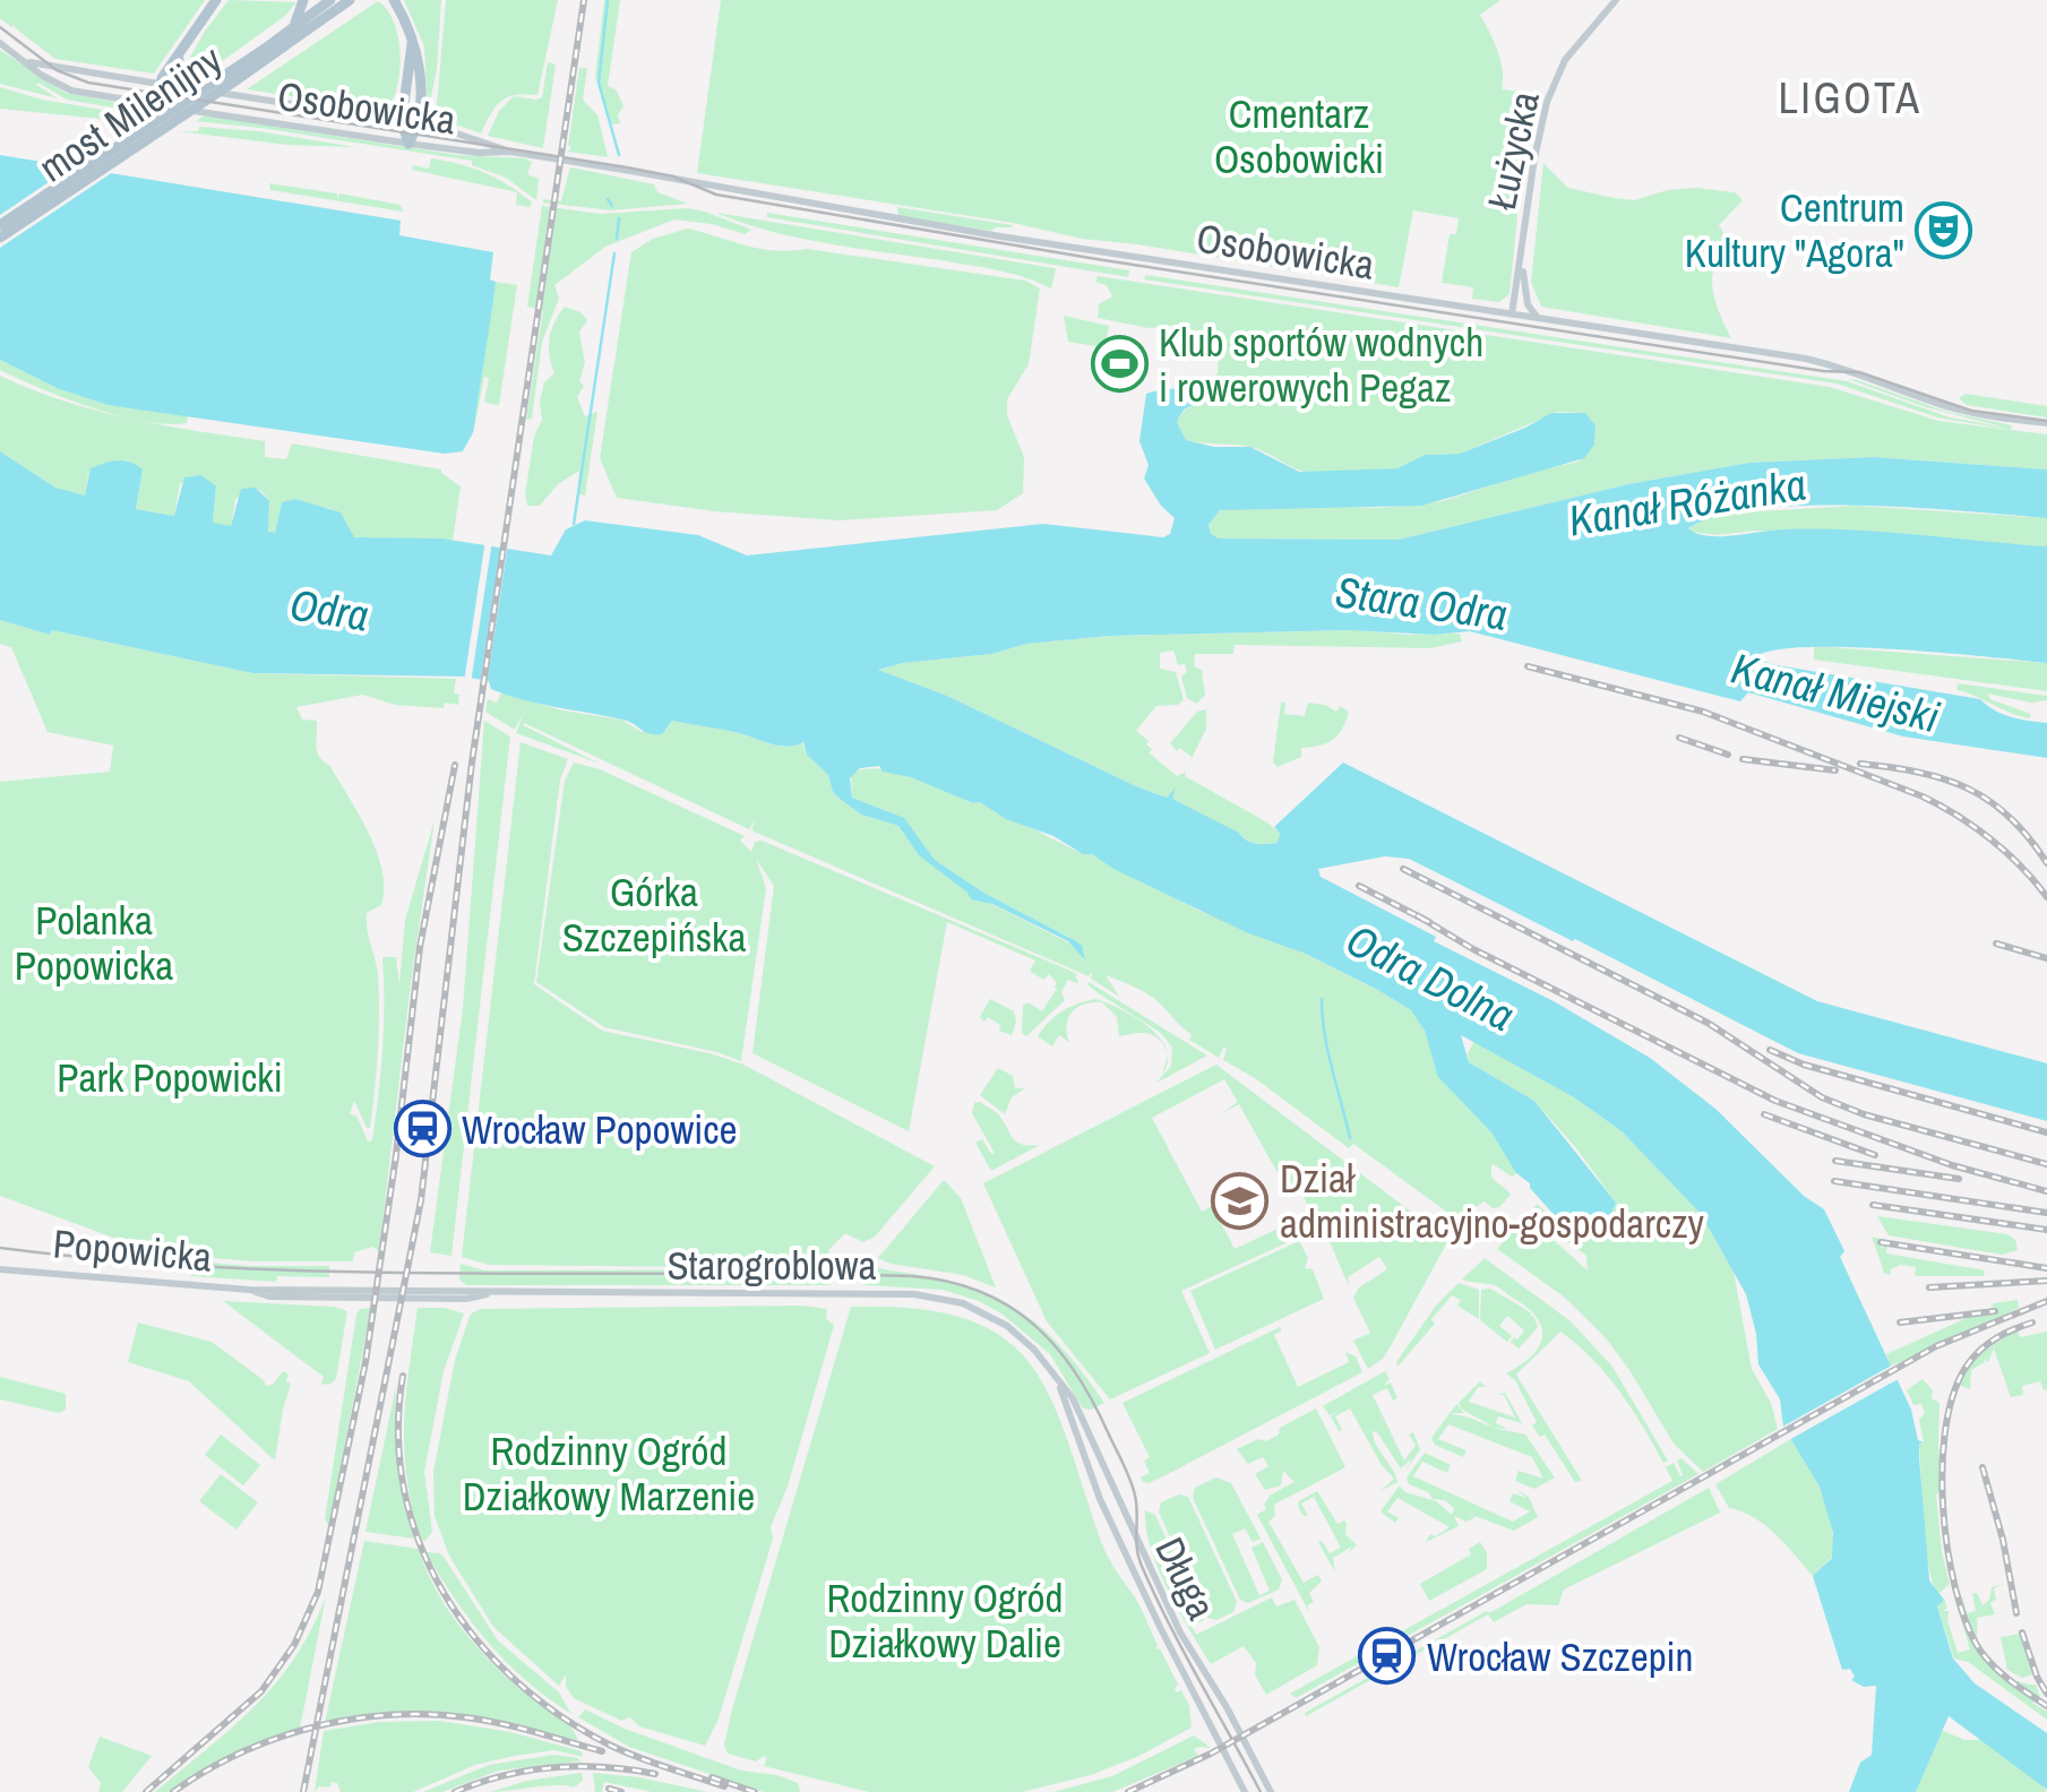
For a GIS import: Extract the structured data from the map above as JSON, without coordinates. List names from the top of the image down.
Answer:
{
  "streets": {
    "main road": ["most Milenijny"],
    "street": [
      "Osobowicka",
      "Łużycka",
      "Popowicka",
      "Starogroblowa",
      "Długa"
    ]
  },
  "crossings": [
    ["Osobowicka", "Łużycka"],
    ["Popowicka", "Starogroblowa"],
    ["Starogroblowa", "Długa"]
  ],
  "districts": ["LIGOTA"],
  "water": [
    "Kanał Różanka",
    "Stara Odra",
    "Odra",
    "Kanał Miejski",
    "Odra Dolna"
  ],
  "parks": [
    "Cmentarz Osobowicki",
    "Górka Szczepińska",
    "Polanka Popowicka",
    "Park Popowicki",
    "Rodzinny Ogród Działkowy Marzenie",
    "Rodzinny Ogród Działkowy Dalie"
  ],
  "places": {
    "theatre": ["Centrum Kultury \"Agora\""],
    "sports": ["Klub sportów wodnych i rowerowych Pegaz"],
    "station": ["Wrocław Popowice", "Wrocław Szczepin"],
    "school or university": ["Dział administracyjno-gospodarczy"]
  }
}
